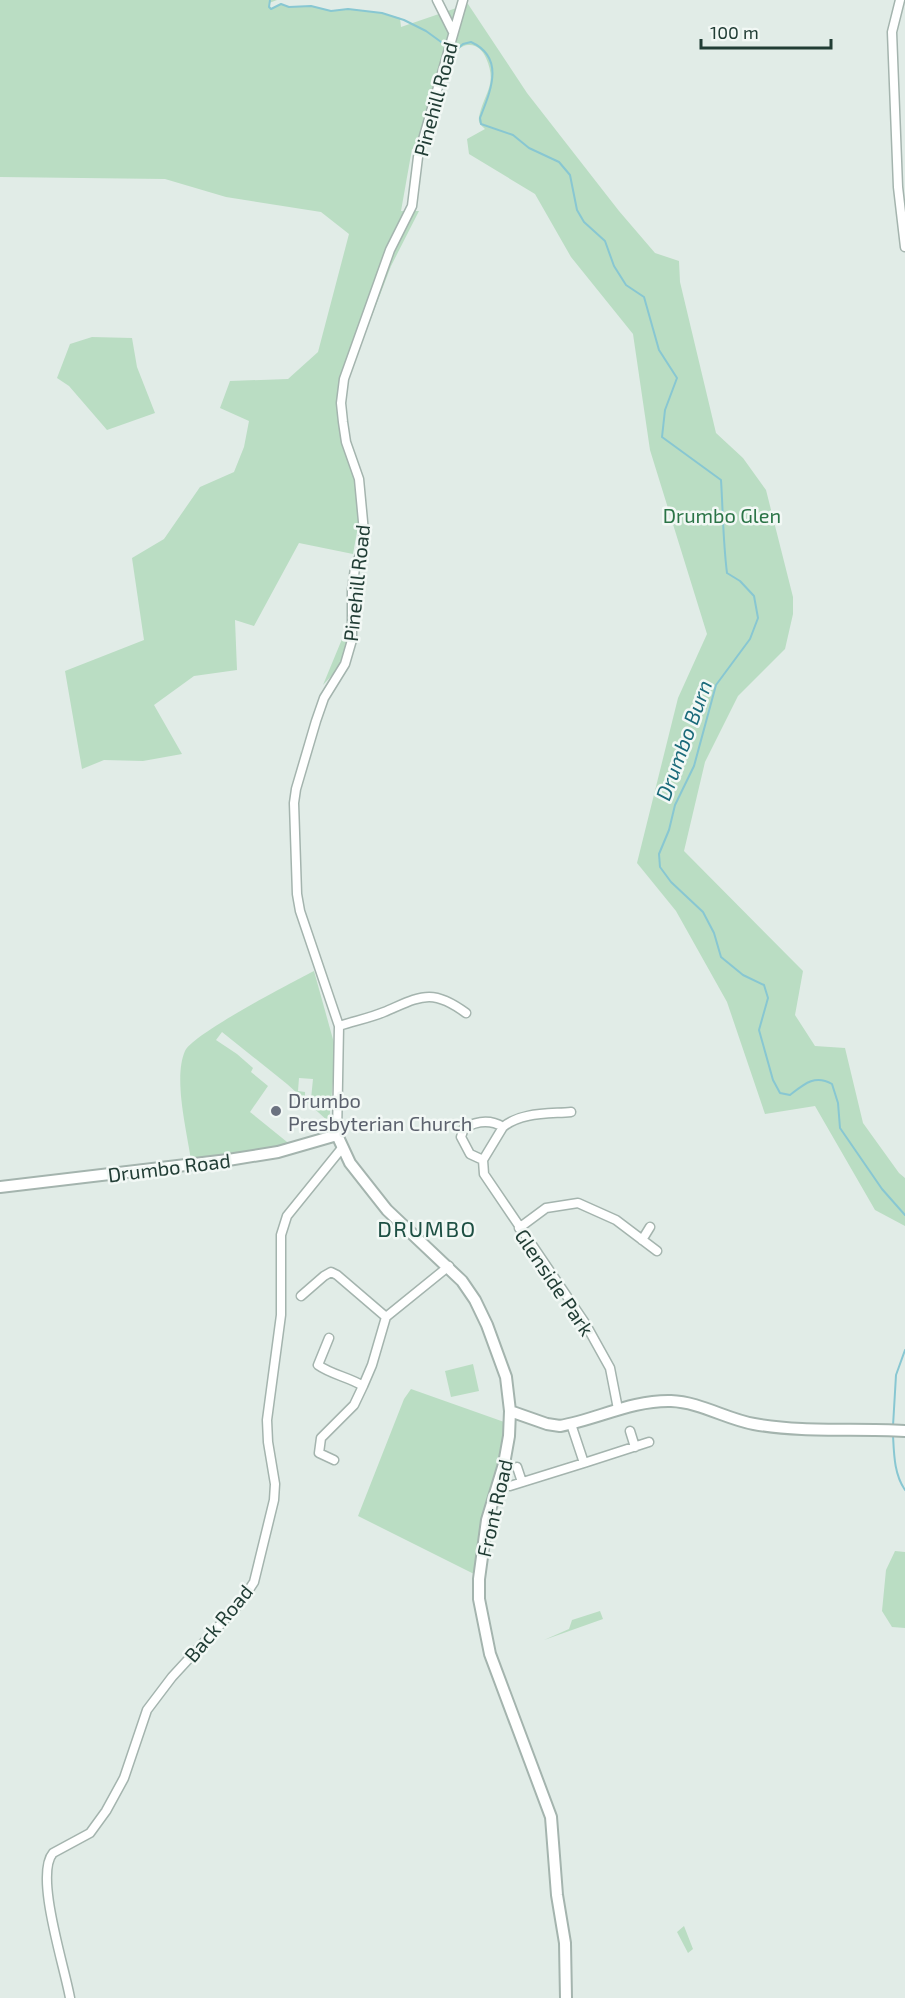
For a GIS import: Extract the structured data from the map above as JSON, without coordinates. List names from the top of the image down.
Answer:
{
  "streets": {
    "street": [
      "Pinehill Road",
      "Drumbo Road",
      "Glenside Park",
      "Front Road",
      "Back Road"
    ]
  },
  "crossings": [
    ["Pinehill Road", "Drumbo Road"],
    ["Pinehill Road", "Front Road"],
    ["Drumbo Road", "Front Road"],
    ["Front Road", "Back Road"]
  ],
  "districts": ["DRUMBO"],
  "water": ["Drumbo Burn"],
  "parks": ["Drumbo Glen"],
  "places": ["Drumbo Presbyterian Church"],
  "scale_bar": "100 m"
}
